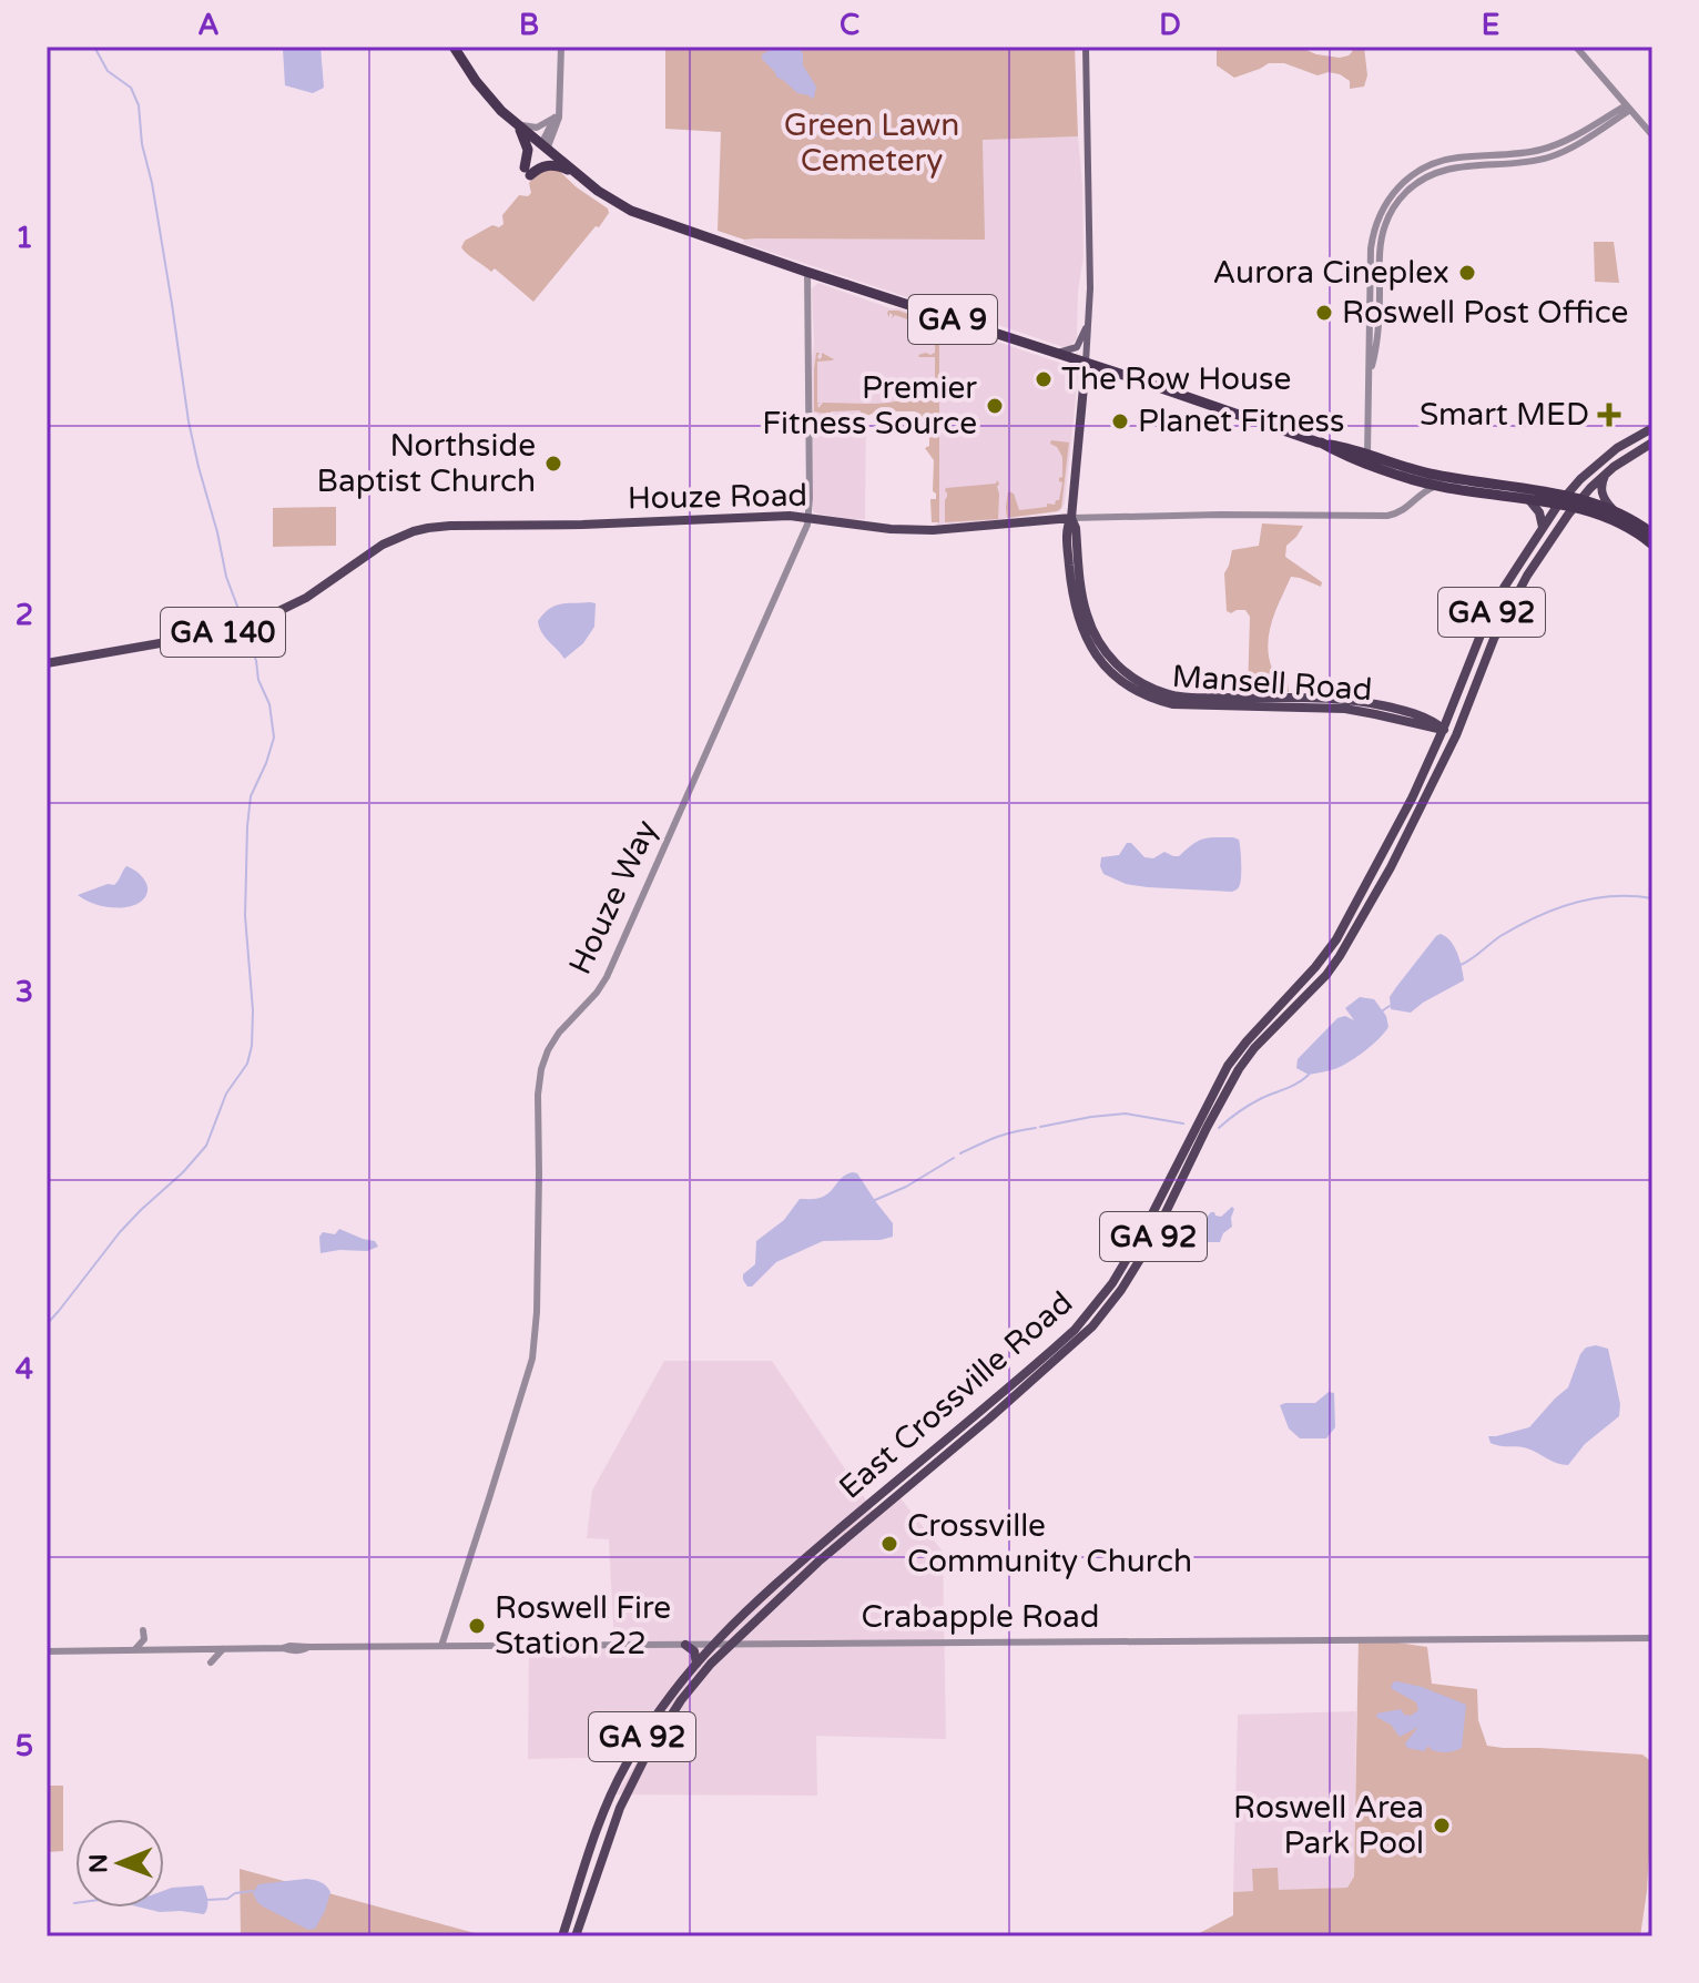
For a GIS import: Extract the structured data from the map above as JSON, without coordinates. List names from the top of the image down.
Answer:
{
  "streets": {
    "highway": ["GA 9"],
    "main road": [
      "Houze Road",
      "GA 92",
      "GA 140",
      "Mansell Road",
      "East Crossville Road"
    ],
    "street": ["Houze Way", "Crabapple Road"]
  },
  "crossings": [
    ["GA 9", "Houze Road"],
    ["GA 9", "GA 92"],
    ["GA 9", "Mansell Road"],
    ["GA 9", "Houze Way"],
    ["GA 9", "East Crossville Road"],
    ["Houze Road", "Mansell Road"],
    ["Houze Road", "Houze Way"],
    ["GA 92", "East Crossville Road"],
    ["GA 92", "Crabapple Road"],
    ["Mansell Road", "East Crossville Road"],
    ["Houze Way", "Crabapple Road"],
    ["East Crossville Road", "Crabapple Road"]
  ],
  "parks": ["Green Lawn Cemetery"],
  "places": {
    "other": [
      "Aurora Cineplex",
      "Roswell Post Office",
      "The Row House",
      "Premier Fitness Source",
      "Planet Fitness",
      "Northside Baptist Church",
      "Crossville Community Church",
      "Roswell Fire Station 22",
      "Roswell Area Park Pool"
    ],
    "health": ["Smart MED"]
  },
  "north": "left",
  "grid": {
    "columns": [
      "A",
      "B",
      "C",
      "D",
      "E"
    ],
    "rows": [
      "1",
      "2",
      "3",
      "4",
      "5"
    ]
  }
}
